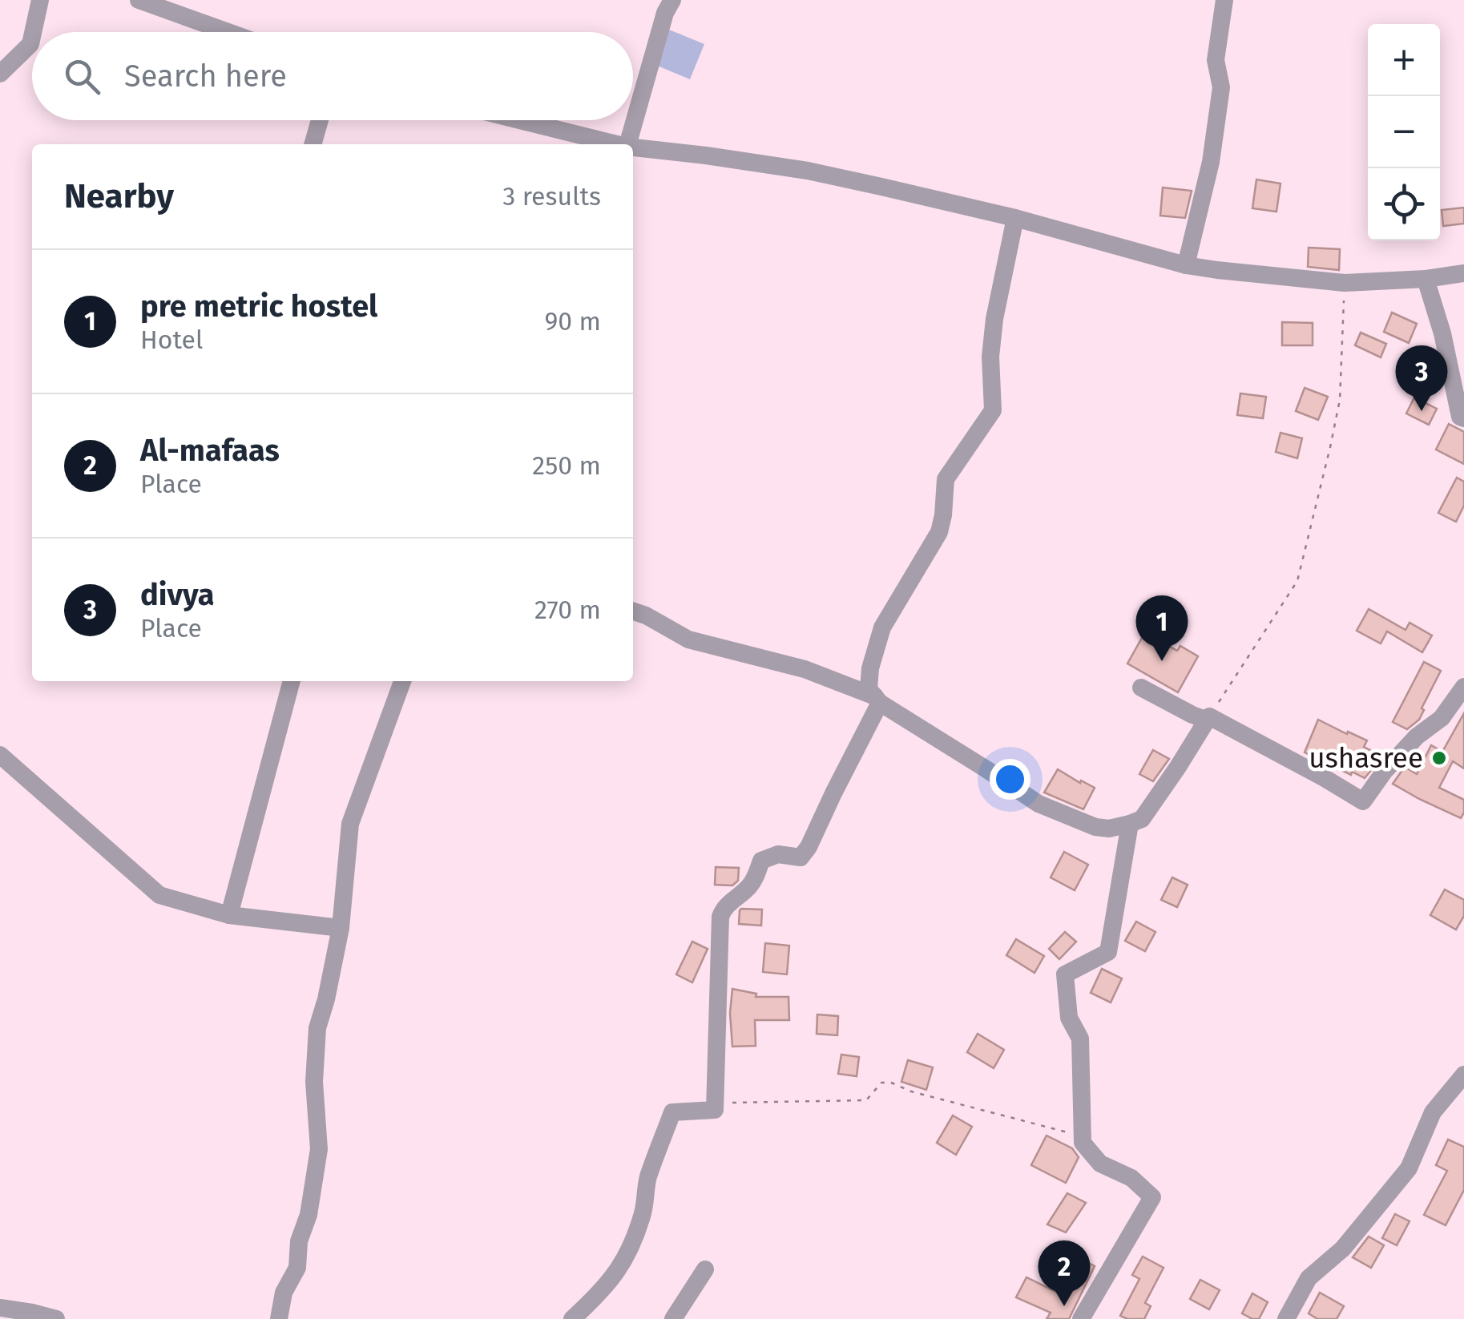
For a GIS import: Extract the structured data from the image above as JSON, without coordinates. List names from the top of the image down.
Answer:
{
  "places": ["ushasree"],
  "page": {
    "map_buttons": ["+", "−"],
    "search": "Search here",
    "heading": ["Nearby", "3 results"],
    "list": [
      {
        "mark": "1",
        "name": "pre metric hostel",
        "note": "Hotel",
        "value": "90 m"
      },
      {
        "mark": "2",
        "name": "Al-mafaas",
        "note": "Place",
        "value": "250 m"
      },
      {
        "mark": "3",
        "name": "divya",
        "note": "Place",
        "value": "270 m"
      }
    ],
    "pins": ["3", "1", "2"]
  }
}
